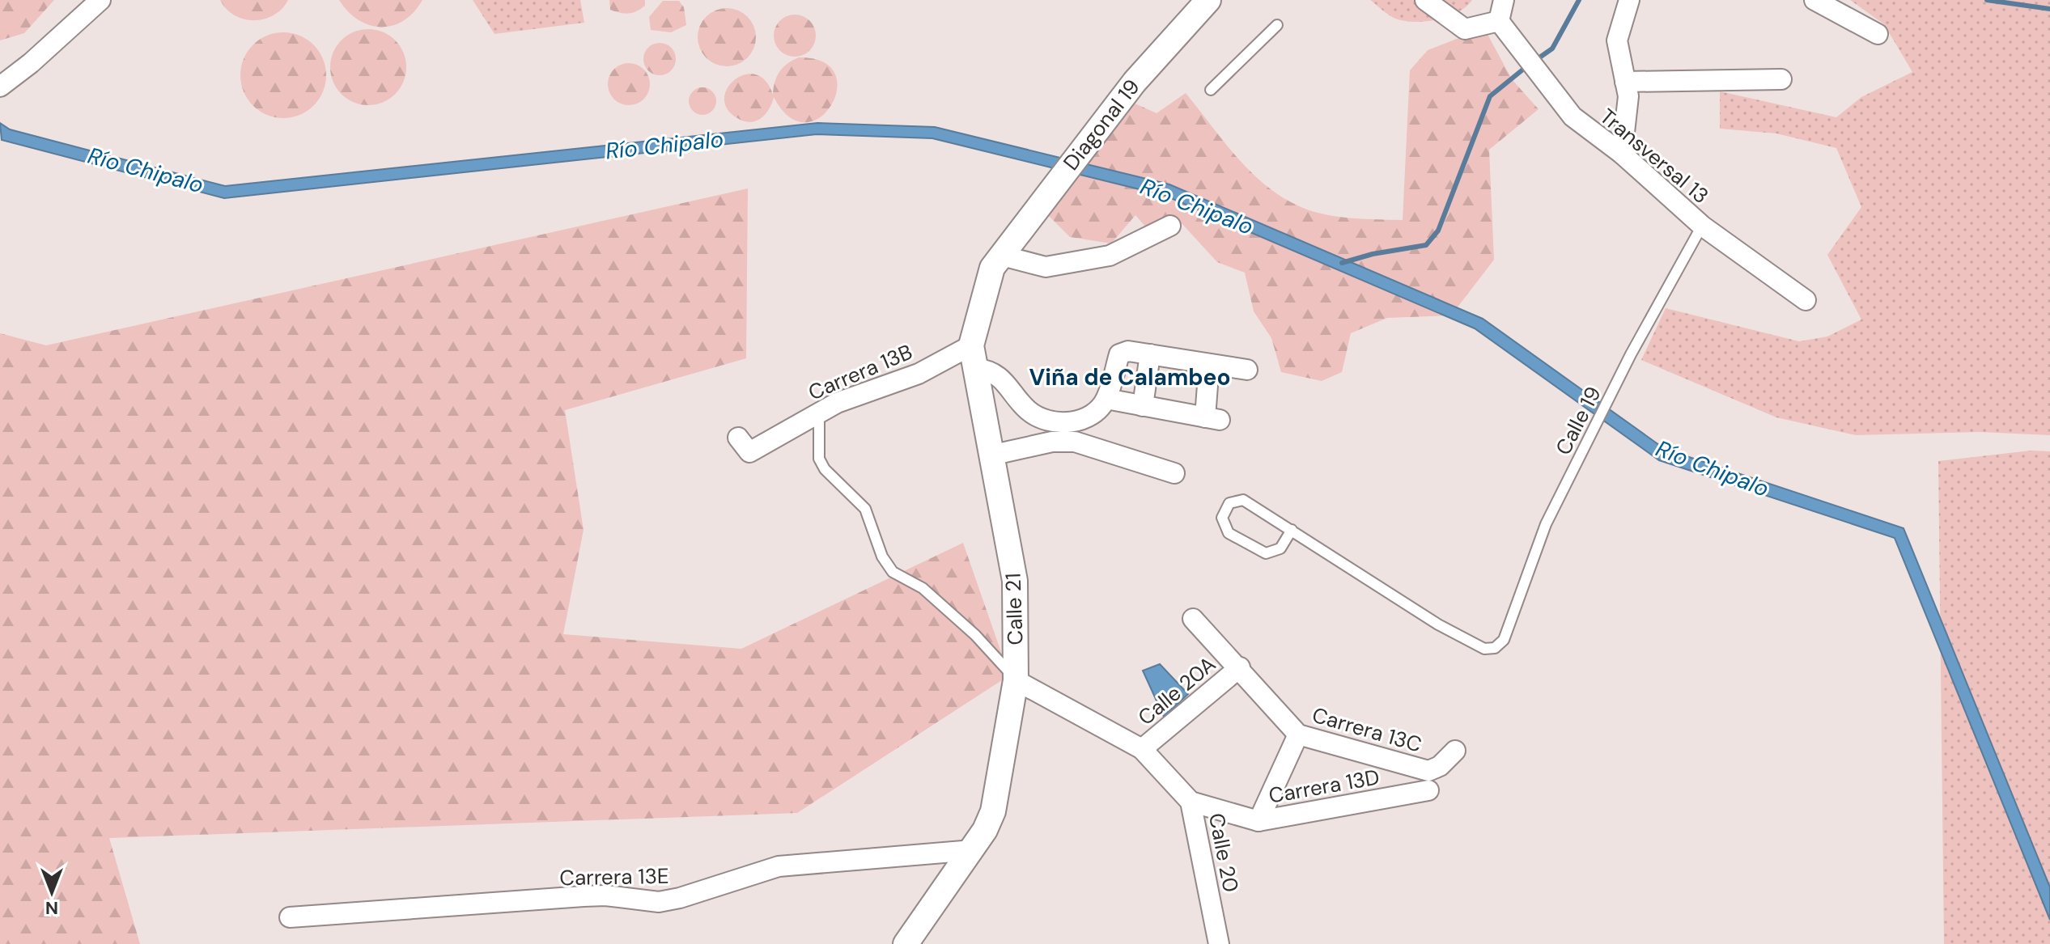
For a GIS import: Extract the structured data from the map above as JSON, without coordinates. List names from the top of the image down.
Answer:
{
  "streets": {
    "street": [
      "Diagonal 19",
      "Transversal 13",
      "Carrera 13B",
      "Calle 21",
      "Calle 20A",
      "Carrera 13C",
      "Carrera 13D",
      "Calle 20",
      "Carrera 13E"
    ],
    "lane": ["Calle 19"]
  },
  "crossings": [
    ["Diagonal 19", "Calle 21"],
    ["Transversal 13", "Calle 19"],
    ["Carrera 13B", "Calle 21"],
    ["Calle 21", "Carrera 13E"],
    ["Calle 20A", "Carrera 13C"],
    ["Calle 20A", "Calle 20"],
    ["Carrera 13C", "Calle 20"],
    ["Carrera 13D", "Calle 20"]
  ],
  "districts": ["Viña de Calambeo"],
  "water": ["Río Chipalo"],
  "north": "bottom"
}
